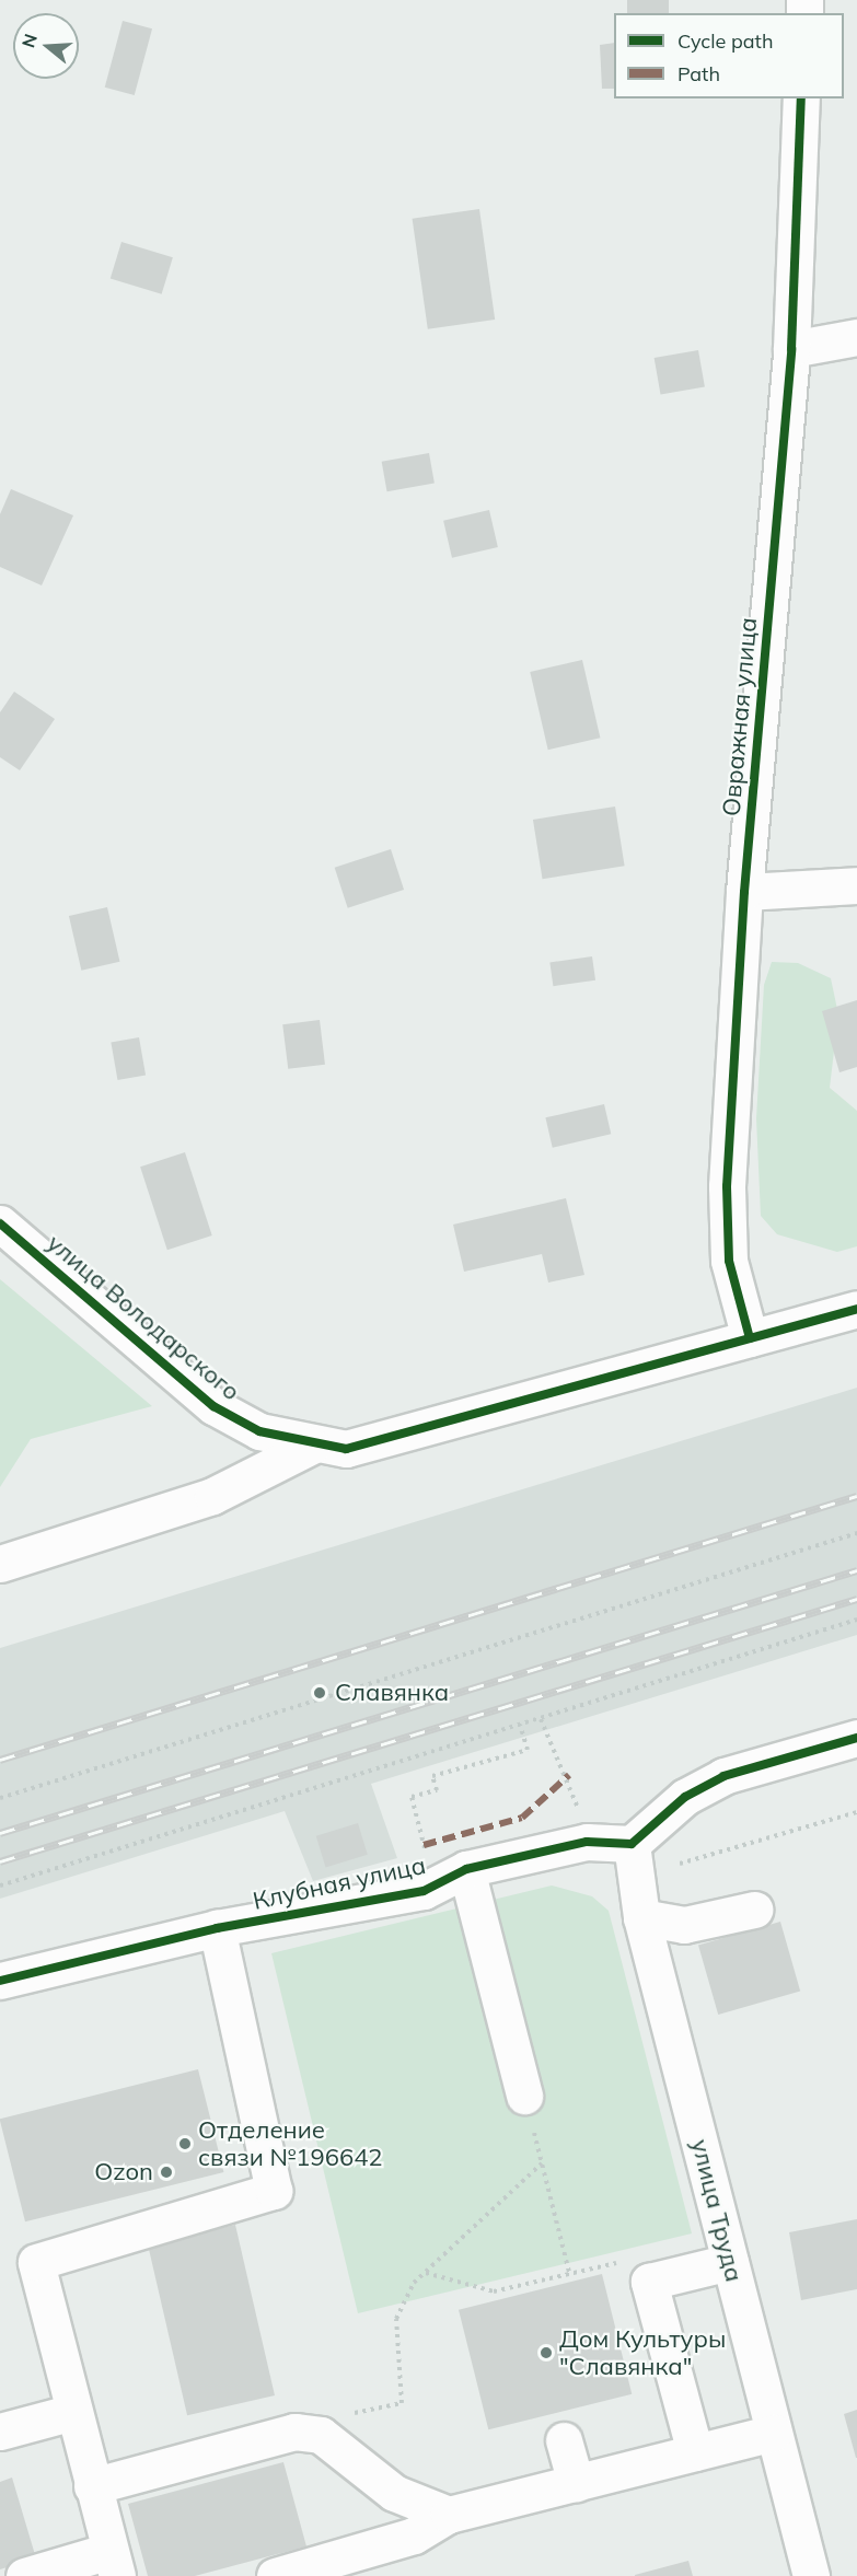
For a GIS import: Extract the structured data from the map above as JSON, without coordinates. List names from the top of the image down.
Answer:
{
  "streets": {
    "street": [
      "Овражная улица",
      "улица Володарского",
      "Клубная улица",
      "улица Труда"
    ]
  },
  "crossings": [
    ["Овражная улица", "улица Володарского"],
    ["Клубная улица", "улица Труда"]
  ],
  "places": [
    "Славянка",
    "Отделение связи №196642",
    "Ozon",
    "Дом Культуры \"Славянка\""
  ],
  "legend": ["Cycle path", "Path"],
  "north": "left"
}
